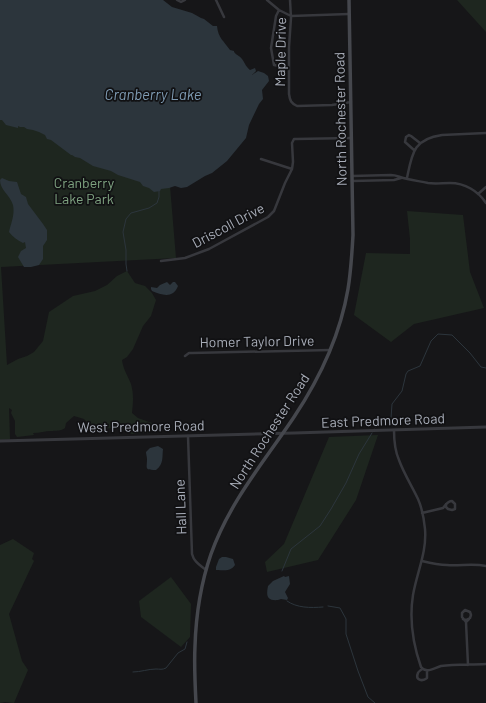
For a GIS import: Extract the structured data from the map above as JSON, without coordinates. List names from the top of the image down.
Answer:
{
  "streets": {
    "main road": ["North Rochester Road"],
    "street": [
      "Maple Drive",
      "Driscoll Drive",
      "Homer Taylor Drive",
      "East Predmore Road",
      "West Predmore Road",
      "Hall Lane"
    ]
  },
  "crossings": [
    ["Maple Drive", "North Rochester Road"],
    ["North Rochester Road", "Driscoll Drive"],
    ["North Rochester Road", "Homer Taylor Drive"],
    ["North Rochester Road", "East Predmore Road"],
    ["North Rochester Road", "West Predmore Road"],
    ["North Rochester Road", "Hall Lane"],
    ["East Predmore Road", "West Predmore Road"],
    ["West Predmore Road", "Hall Lane"]
  ],
  "water": ["Cranberry Lake"],
  "parks": ["Cranberry Lake Park"]
}
